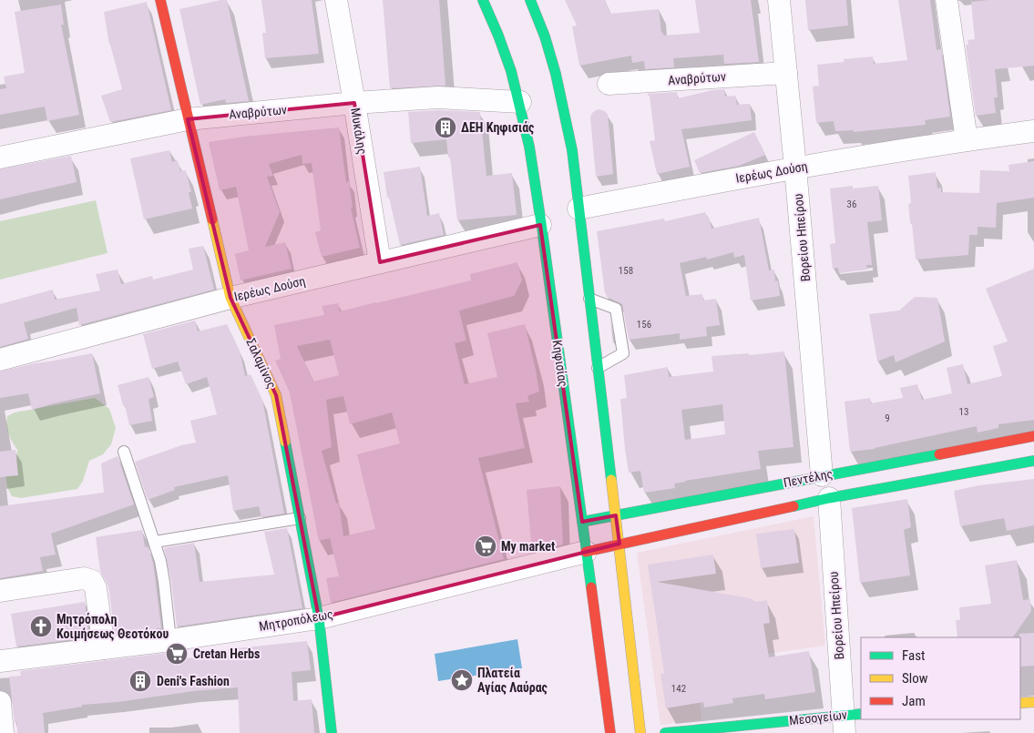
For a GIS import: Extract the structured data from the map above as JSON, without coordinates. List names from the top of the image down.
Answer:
{
  "streets": {
    "main road": [
      "Σαλαμίνος",
      "Κηφισίας",
      "Πεντέλης",
      "Μεσογείων"
    ],
    "street": [
      "Αναβρύτων",
      "Μυκάλης",
      "Ιερέως Δούση",
      "Βορείου Ηπείρου",
      "Μητροπόλεως"
    ]
  },
  "crossings": [
    ["Αναβρύτων", "Μυκάλης"],
    ["Αναβρύτων", "Βορείου Ηπείρου"],
    ["Αναβρύτων", "Σαλαμίνος"],
    ["Αναβρύτων", "Κηφισίας"],
    ["Μυκάλης", "Ιερέως Δούση"],
    ["Ιερέως Δούση", "Βορείου Ηπείρου"],
    ["Ιερέως Δούση", "Σαλαμίνος"],
    ["Ιερέως Δούση", "Κηφισίας"],
    ["Βορείου Ηπείρου", "Πεντέλης"],
    ["Βορείου Ηπείρου", "Μεσογείων"],
    ["Σαλαμίνος", "Μητροπόλεως"],
    ["Κηφισίας", "Πεντέλης"],
    ["Κηφισίας", "Μητροπόλεως"],
    ["Πεντέλης", "Μητροπόλεως"]
  ],
  "places": {
    "building": ["ΔΕΗ Κηφισιάς", "Deni's Fashion"],
    "supermarket": ["My market", "Cretan Herbs"],
    "church": ["Μητρόπολη Κοιμήσεως Θεοτόκου"],
    "place": ["Πλατεία Αγίας Λαύρας"]
  },
  "house_numbers": [
    "36",
    "158",
    "156",
    "13",
    "9",
    "142"
  ],
  "legend": ["Fast", "Slow", "Jam"]
}
